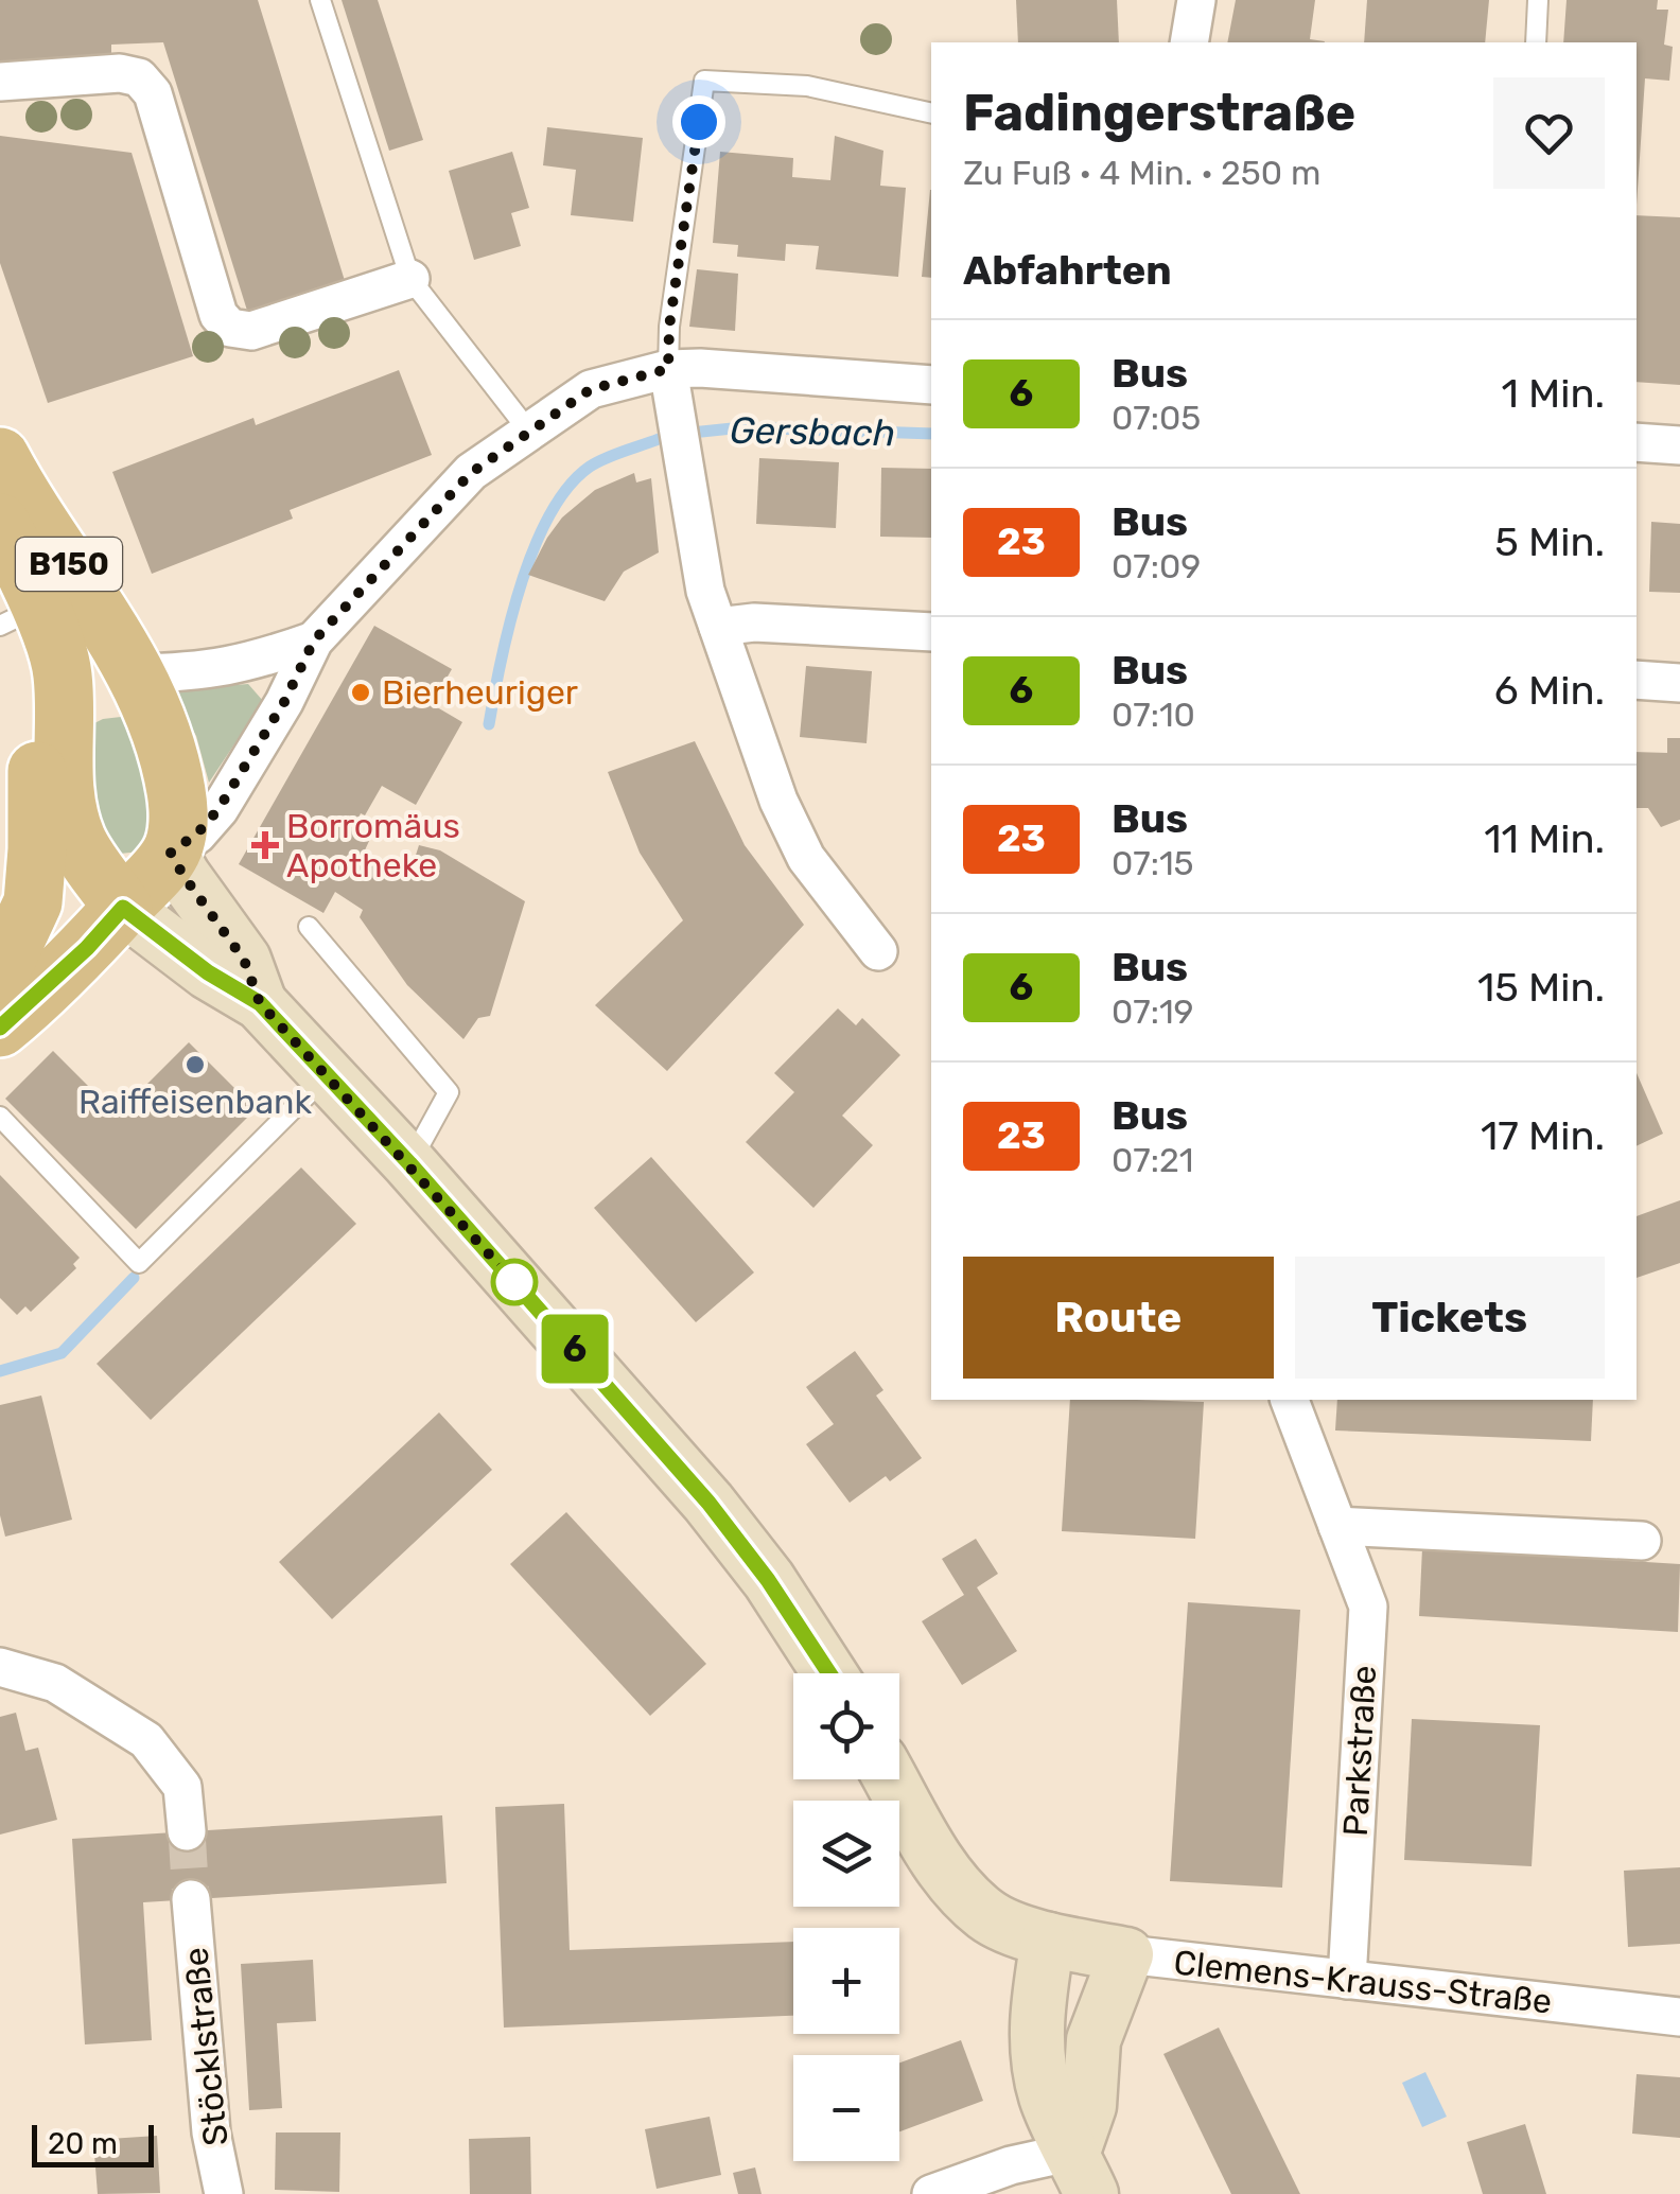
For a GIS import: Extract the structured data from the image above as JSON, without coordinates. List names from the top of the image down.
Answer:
{
  "streets": {
    "main road": ["B150"],
    "street": ["Parkstraße", "Clemens-Krauss-Straße", "Stöcklstraße"]
  },
  "crossings": [
    ["Parkstraße", "Clemens-Krauss-Straße"]
  ],
  "water": ["Gersbach"],
  "places": {
    "other": ["Bierheuriger", "Raiffeisenbank"],
    "health": ["Borromäus Apotheke"]
  },
  "lines": ["bus line 6"],
  "scale_bar": "20 m",
  "page": {
    "on_map": "6",
    "heading": [
      ["Fadingerstraße", "Zu Fuß · 4 Min. · 250 m"],
      "Abfahrten"
    ],
    "list": [
      {
        "mark": "6",
        "name": "Bus",
        "note": "07:05",
        "value": "1 Min."
      },
      {
        "mark": "23",
        "name": "Bus",
        "note": "07:09",
        "value": "5 Min."
      },
      {
        "mark": "6",
        "name": "Bus",
        "note": "07:10",
        "value": "6 Min."
      },
      {
        "mark": "23",
        "name": "Bus",
        "note": "07:15",
        "value": "11 Min."
      },
      {
        "mark": "6",
        "name": "Bus",
        "note": "07:19",
        "value": "15 Min."
      },
      {
        "mark": "23",
        "name": "Bus",
        "note": "07:21",
        "value": "17 Min."
      }
    ],
    "buttons": ["Route", "Tickets"],
    "map_buttons": ["+", "−"],
    "scale": "20 m"
  }
}
